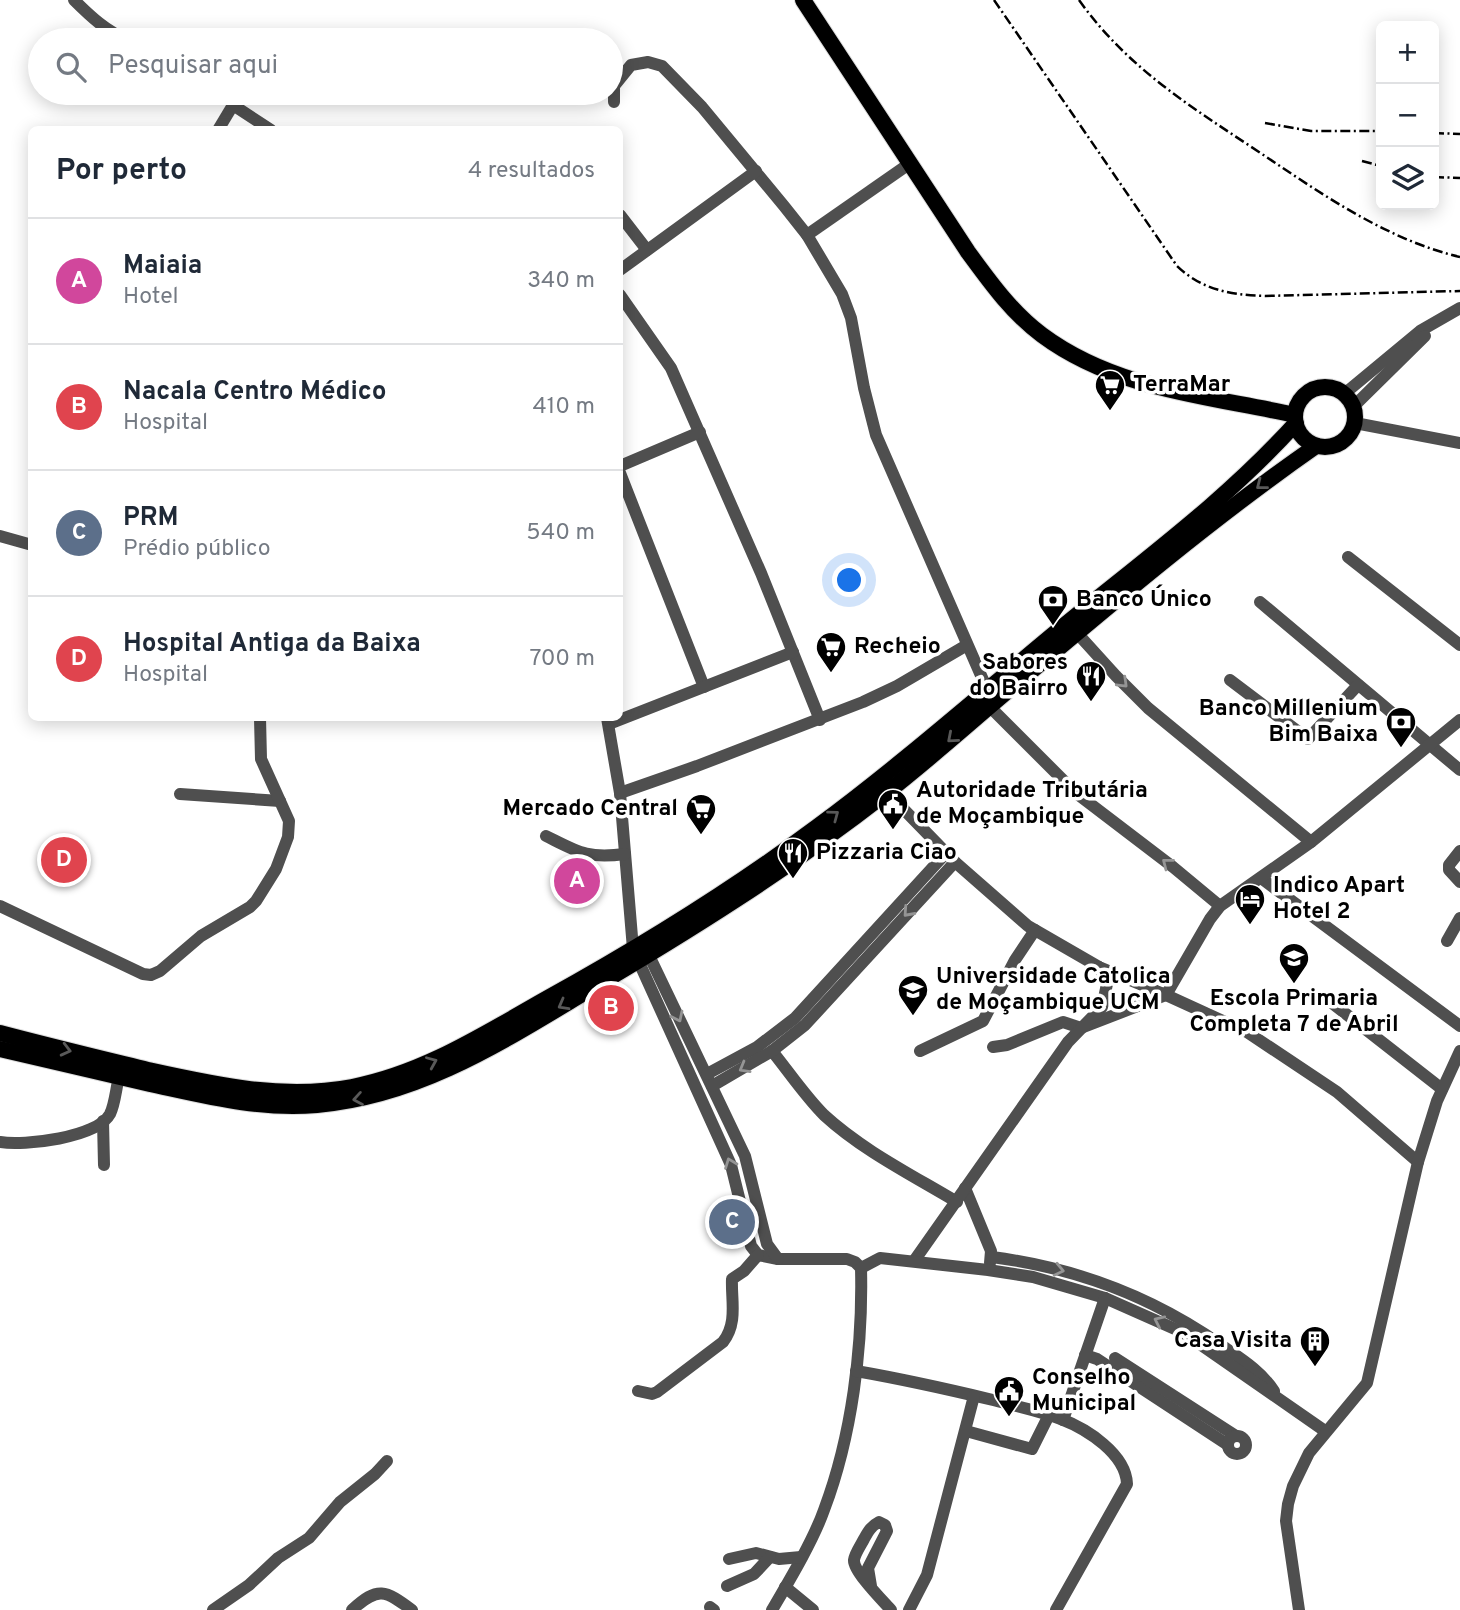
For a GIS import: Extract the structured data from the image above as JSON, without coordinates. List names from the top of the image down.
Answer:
{
  "places": {
    "supermarket": ["TerraMar", "Recheio", "Mercado Central"],
    "bank": ["Banco Único", "Banco Millenium Bim Baixa"],
    "restaurant": ["Sabores do Bairro", "Pizzaria Ciao"],
    "public building": ["Autoridade Tributária de Moçambique", "Conselho Municipal"],
    "hotel": ["Indico Apart Hotel 2"],
    "school or university": ["Escola Primaria Completa 7 de Abril", "Universidade Catolica de Moçambique UCM"],
    "building": ["Casa Visita"]
  },
  "page": {
    "map_buttons": ["+", "−"],
    "search": "Pesquisar aqui",
    "heading": ["Por perto", "4 resultados"],
    "list": [
      {
        "mark": "A",
        "name": "Maiaia",
        "note": "Hotel",
        "value": "340 m"
      },
      {
        "mark": "B",
        "name": "Nacala Centro Médico",
        "note": "Hospital",
        "value": "410 m"
      },
      {
        "mark": "C",
        "name": "PRM",
        "note": "Prédio público",
        "value": "540 m"
      },
      {
        "mark": "D",
        "name": "Hospital Antiga da Baixa",
        "note": "Hospital",
        "value": "700 m"
      }
    ],
    "pins": [
      "D",
      "A",
      "B",
      "C"
    ]
  }
}
